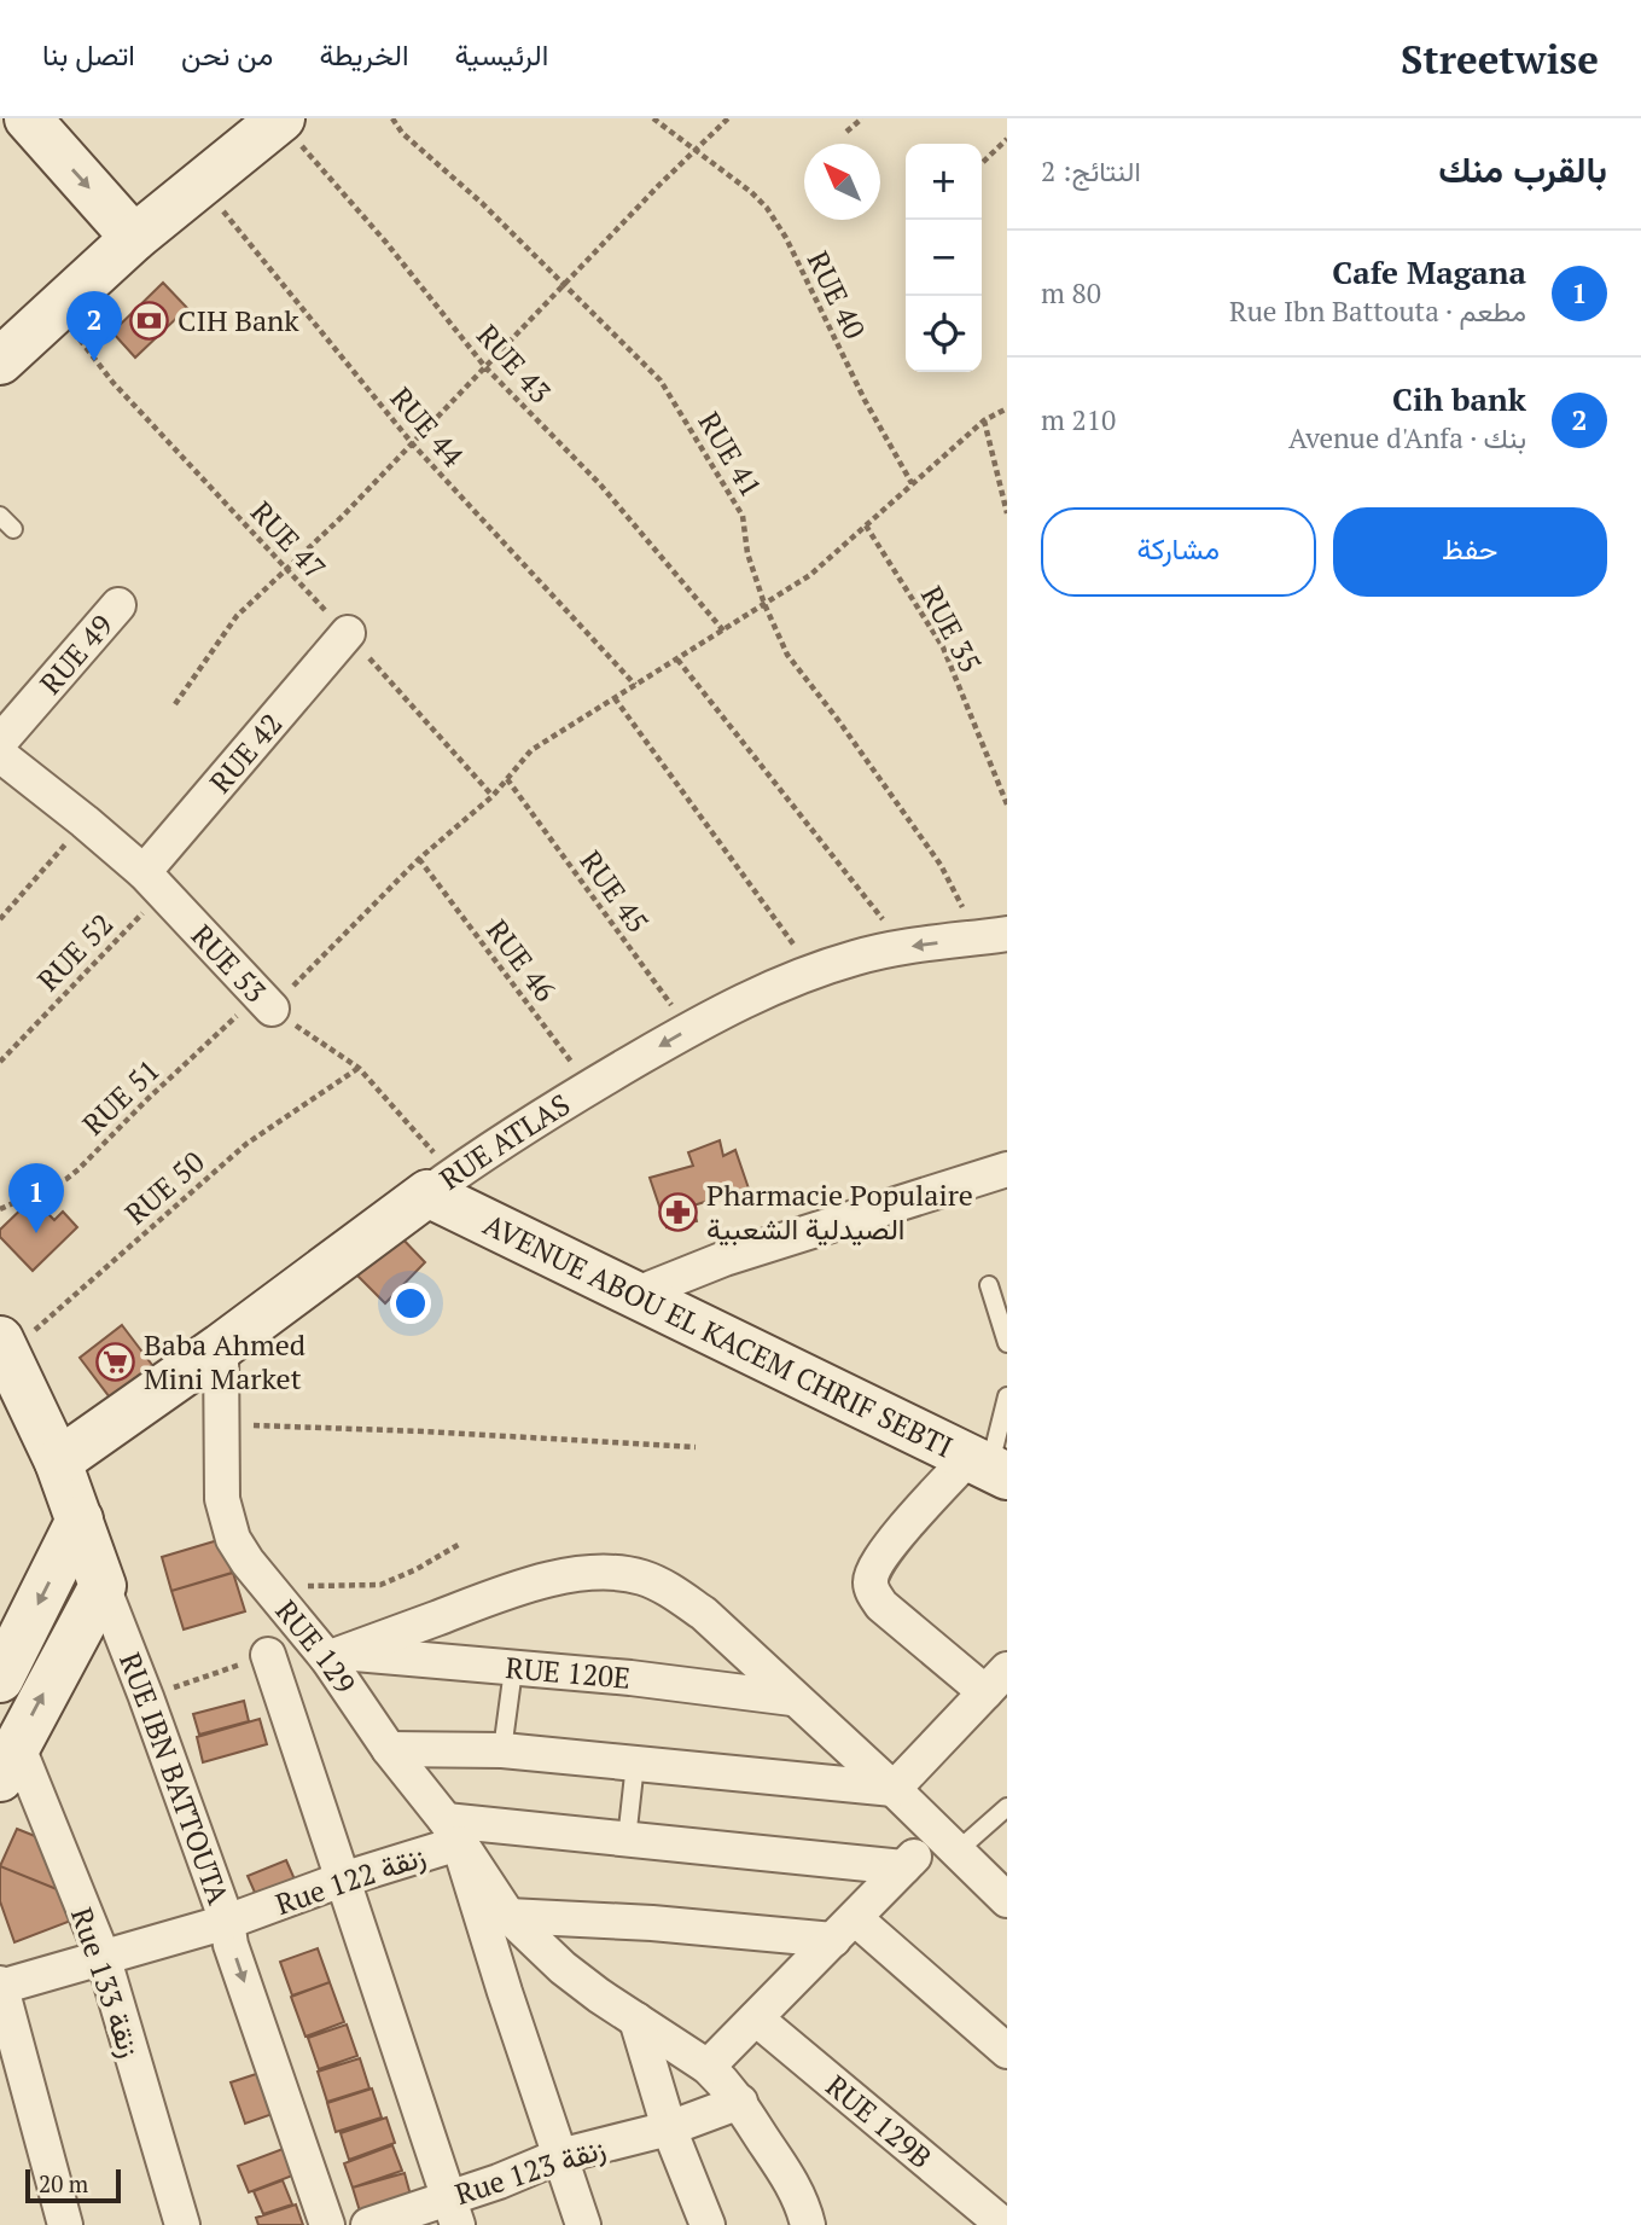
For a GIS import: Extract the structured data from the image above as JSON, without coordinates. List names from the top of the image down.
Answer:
{
  "streets": {
    "street": [
      "RUE 49",
      "RUE 42",
      "RUE 53",
      "RUE ATLAS",
      "AVENUE ABOU EL KACEM CHRIF SEBTI",
      "RUE 129",
      "RUE 120E",
      "RUE IBN BATTOUTA",
      "Rue 122 زنقة",
      "Rue 133 زنقة",
      "RUE 129B",
      "Rue 123 زنقة"
    ],
    "path": [
      "RUE 40",
      "RUE 43",
      "RUE 44",
      "RUE 41",
      "RUE 47",
      "RUE 35",
      "RUE 45",
      "RUE 52",
      "RUE 46",
      "RUE 51",
      "RUE 50"
    ]
  },
  "crossings": [
    ["RUE 40", "RUE 51"],
    ["RUE 43", "RUE 51"],
    ["RUE 44", "RUE 51"],
    ["RUE 41", "RUE 51"],
    ["RUE 47", "RUE 42"],
    ["RUE 47", "RUE 51"],
    ["RUE 35", "RUE 51"],
    ["RUE 42", "RUE 53"],
    ["RUE 45", "RUE 51"],
    ["RUE 45", "RUE ATLAS"],
    ["RUE 46", "RUE 51"],
    ["RUE 46", "RUE ATLAS"],
    ["RUE 53", "RUE 51"],
    ["RUE 53", "RUE ATLAS"],
    ["RUE 53", "RUE 50"],
    ["RUE 53", "AVENUE ABOU EL KACEM CHRIF SEBTI"],
    ["RUE ATLAS", "AVENUE ABOU EL KACEM CHRIF SEBTI"],
    ["RUE ATLAS", "RUE 129"],
    ["RUE ATLAS", "RUE IBN BATTOUTA"],
    ["RUE 50", "RUE IBN BATTOUTA"],
    ["RUE 129", "RUE 120E"],
    ["RUE 129", "Rue 122 زنقة"],
    ["RUE 129", "Rue 123 زنقة"],
    ["RUE IBN BATTOUTA", "Rue 122 زنقة"],
    ["Rue 122 زنقة", "Rue 133 زنقة"]
  ],
  "places": {
    "bank": ["CIH Bank"],
    "pharmacy": ["Pharmacie Populaire الصيدلية الشعبية"],
    "supermarket": ["Baba Ahmed Mini Market"]
  },
  "scale_bar": "20 m",
  "north": "top left",
  "page": {
    "header": "Streetwise",
    "nav": [
      "الرئيسية",
      "الخريطة",
      "من نحن",
      "اتصل بنا"
    ],
    "heading": ["بالقرب منك", "النتائج: 2"],
    "map_buttons": ["+", "−"],
    "list": [
      {
        "mark": "1",
        "name": "Cafe Magana",
        "note": "مطعم · Rue Ibn Battouta",
        "value": "80 m"
      },
      {
        "mark": "2",
        "name": "Cih bank",
        "note": "بنك · Avenue d'Anfa",
        "value": "210 m"
      }
    ],
    "pins": ["2", "1"],
    "buttons": ["حفظ", "مشاركة"],
    "scale": "20 m"
  }
}
